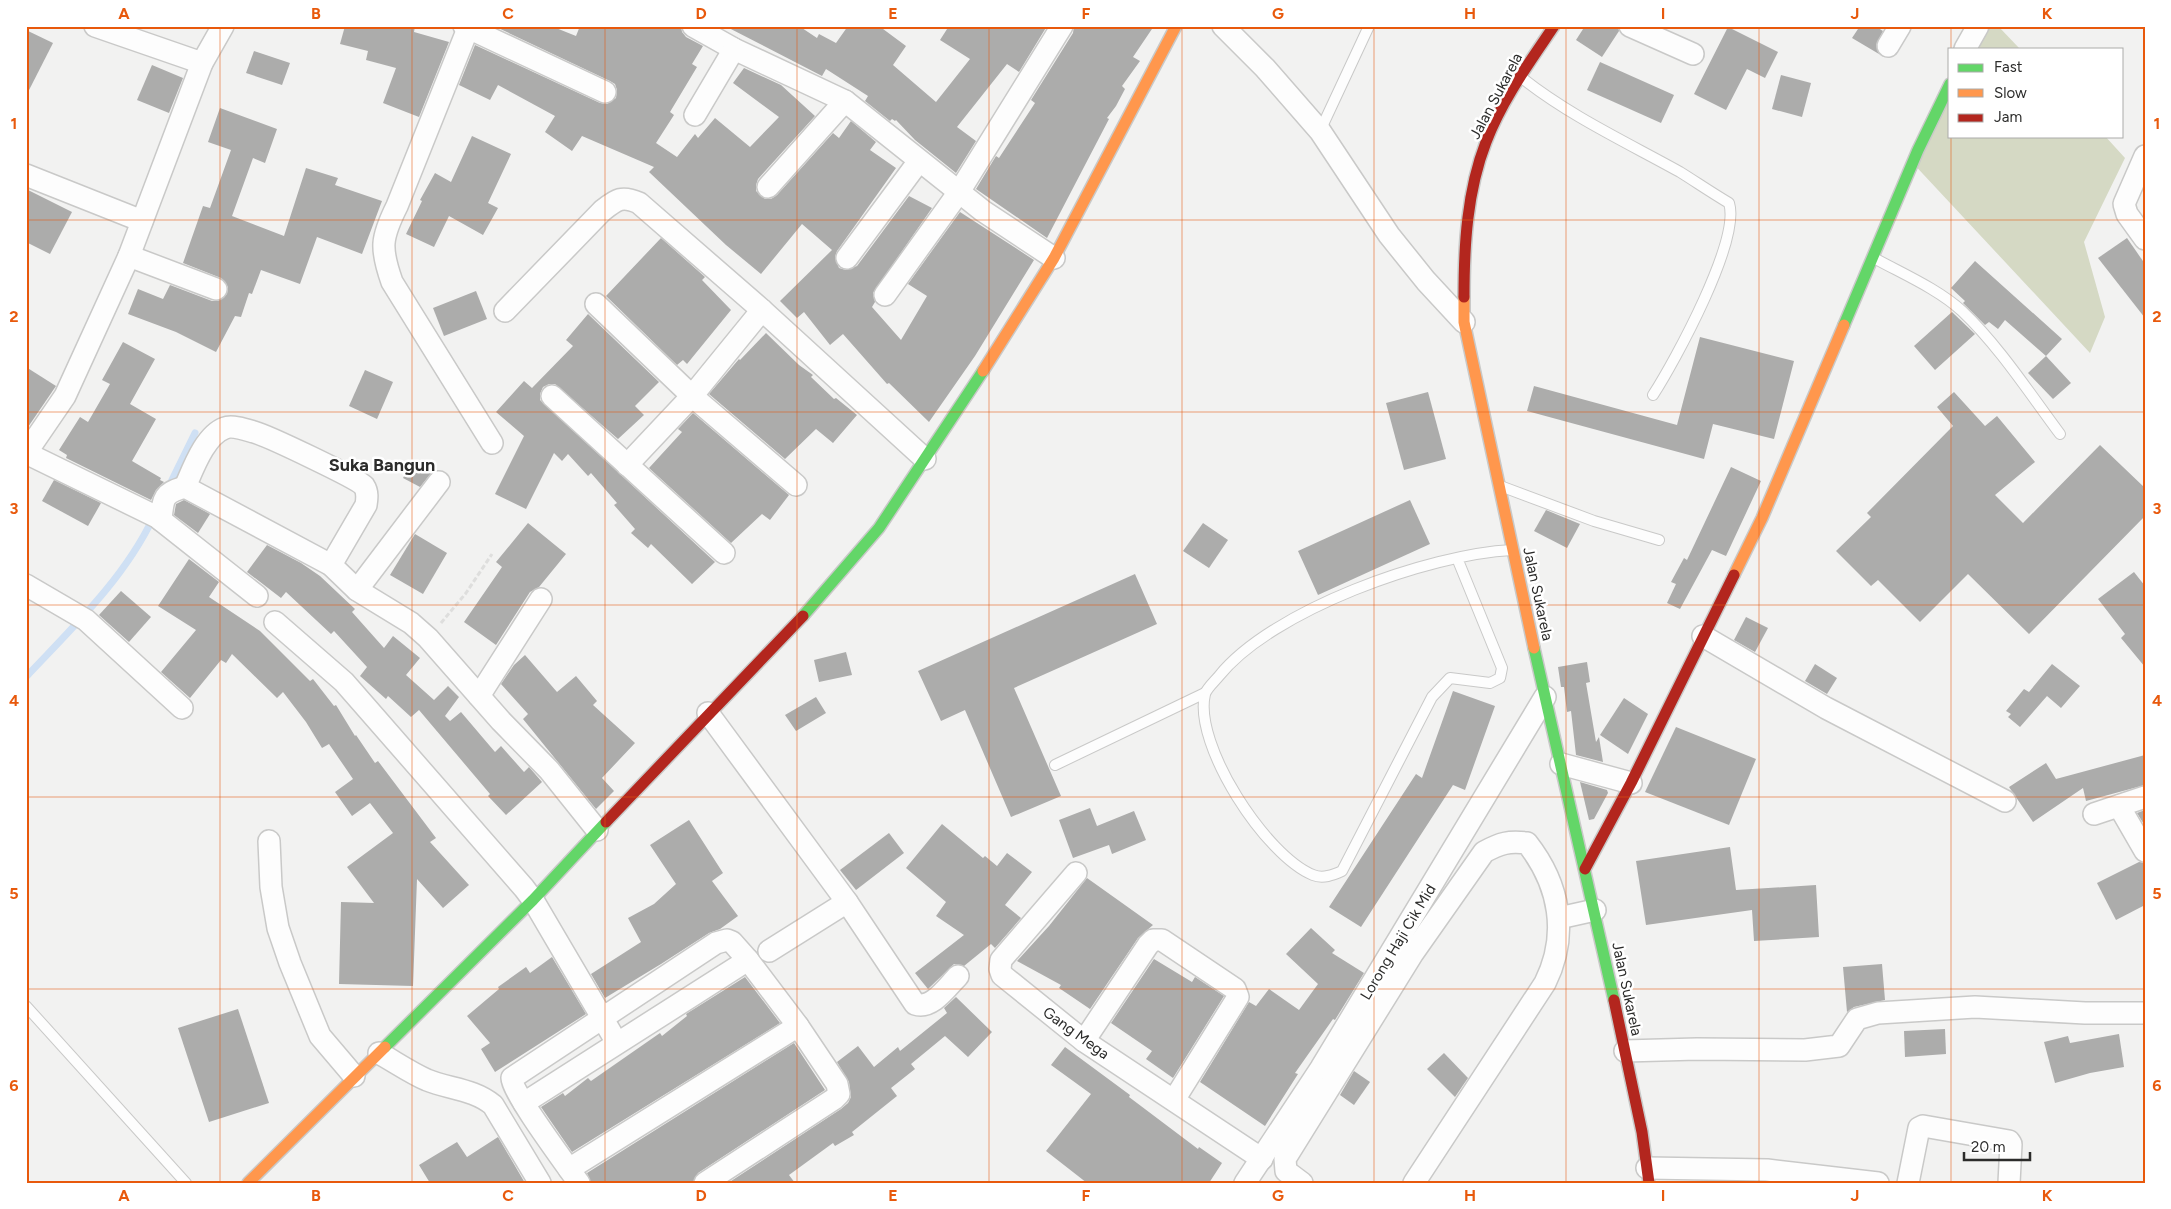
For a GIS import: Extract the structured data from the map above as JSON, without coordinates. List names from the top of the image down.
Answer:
{
  "streets": {
    "street": ["Jalan Sukarela", "Lorong Haji Cik Mid", "Gang Mega"]
  },
  "crossings": [
    ["Jalan Sukarela", "Lorong Haji Cik Mid"],
    ["Lorong Haji Cik Mid", "Gang Mega"]
  ],
  "districts": ["Suka Bangun"],
  "legend": ["Fast", "Slow", "Jam"],
  "scale_bar": "20 m",
  "grid": {
    "columns": [
      "A",
      "B",
      "C",
      "D",
      "E",
      "F",
      "G",
      "H",
      "I",
      "J",
      "K"
    ],
    "rows": [
      "1",
      "2",
      "3",
      "4",
      "5",
      "6"
    ]
  }
}
